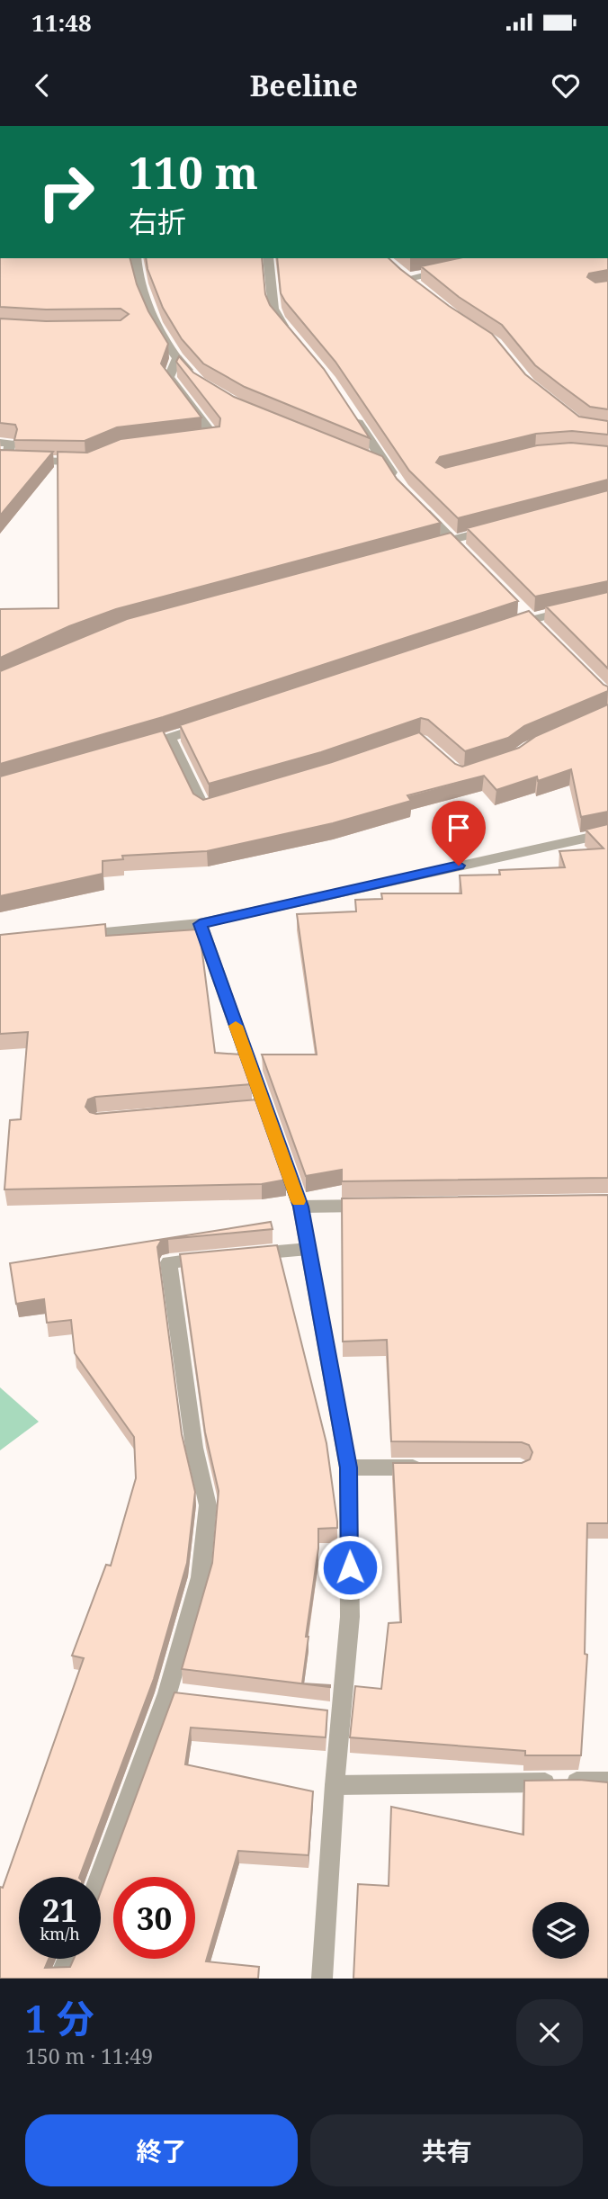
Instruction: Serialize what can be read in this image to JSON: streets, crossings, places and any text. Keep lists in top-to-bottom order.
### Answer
{
  "page": {
    "status": "11:48",
    "header": "Beeline",
    "turn": ["110 m", "右折"],
    "speed": "21 km/h",
    "limit": "30",
    "heading": ["1 分", "150 m · 11:49"],
    "buttons": ["終了", "共有"]
  }
}
